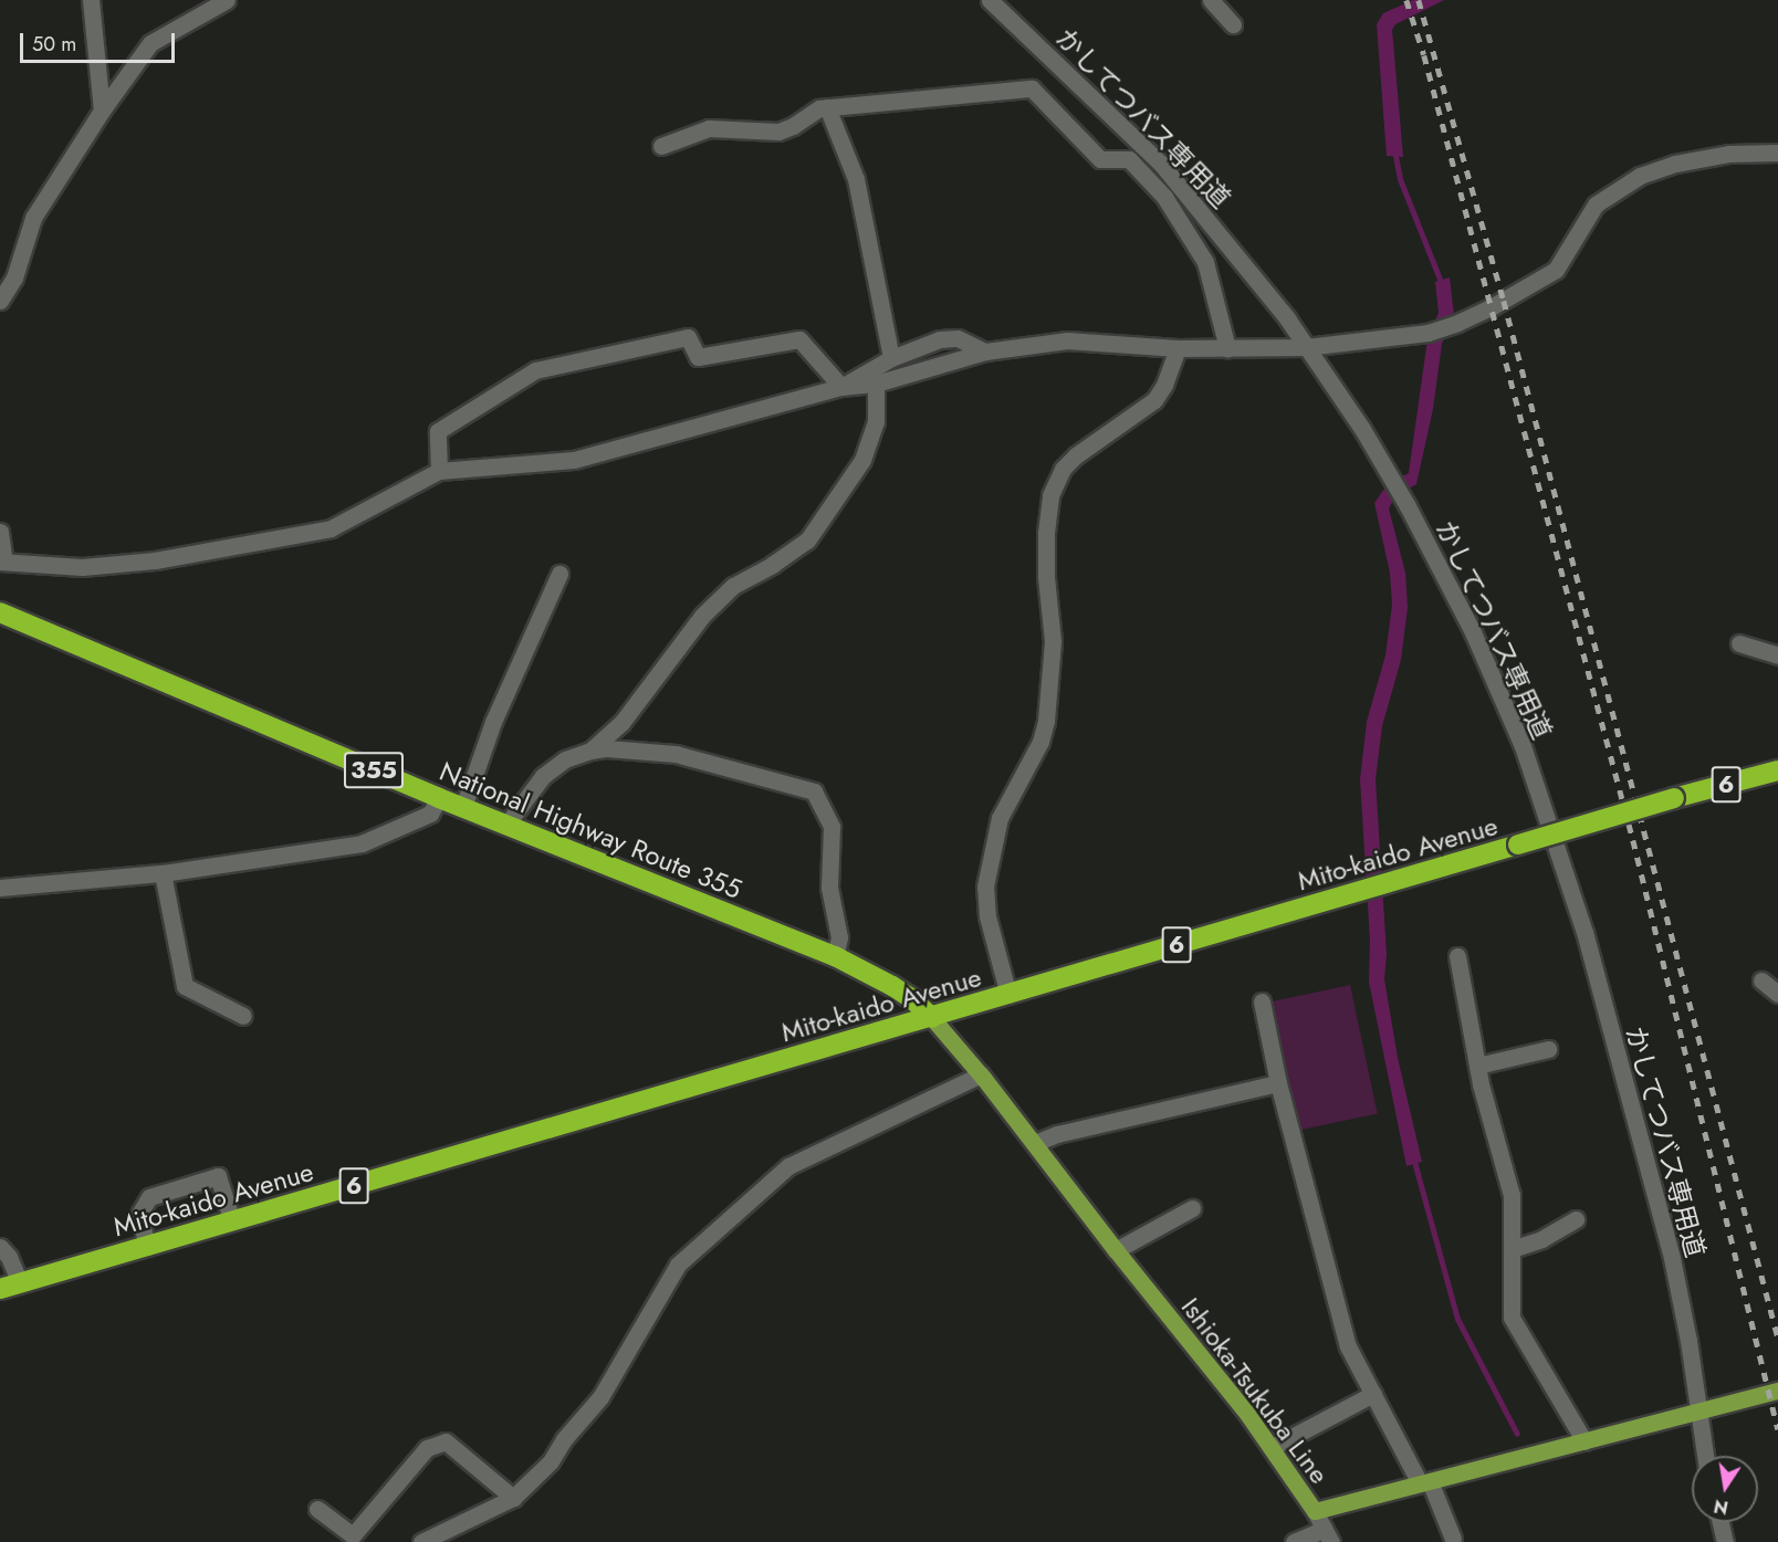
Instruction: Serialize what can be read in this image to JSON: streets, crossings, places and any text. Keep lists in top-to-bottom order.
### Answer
{
  "streets": {
    "highway": [
      "355",
      "6",
      "National Highway Route 355",
      "Mito-kaido Avenue"
    ],
    "main road": ["Ishioka-Tsukuba Line"],
    "street": ["かしてつバス専用道"]
  },
  "crossings": [
    ["かしてつバス専用道", "Ishioka-Tsukuba Line"],
    ["National Highway Route 355", "Mito-kaido Avenue"],
    ["National Highway Route 355", "Ishioka-Tsukuba Line"],
    ["Mito-kaido Avenue", "Ishioka-Tsukuba Line"]
  ],
  "scale_bar": "50 m",
  "north": "bottom"
}
